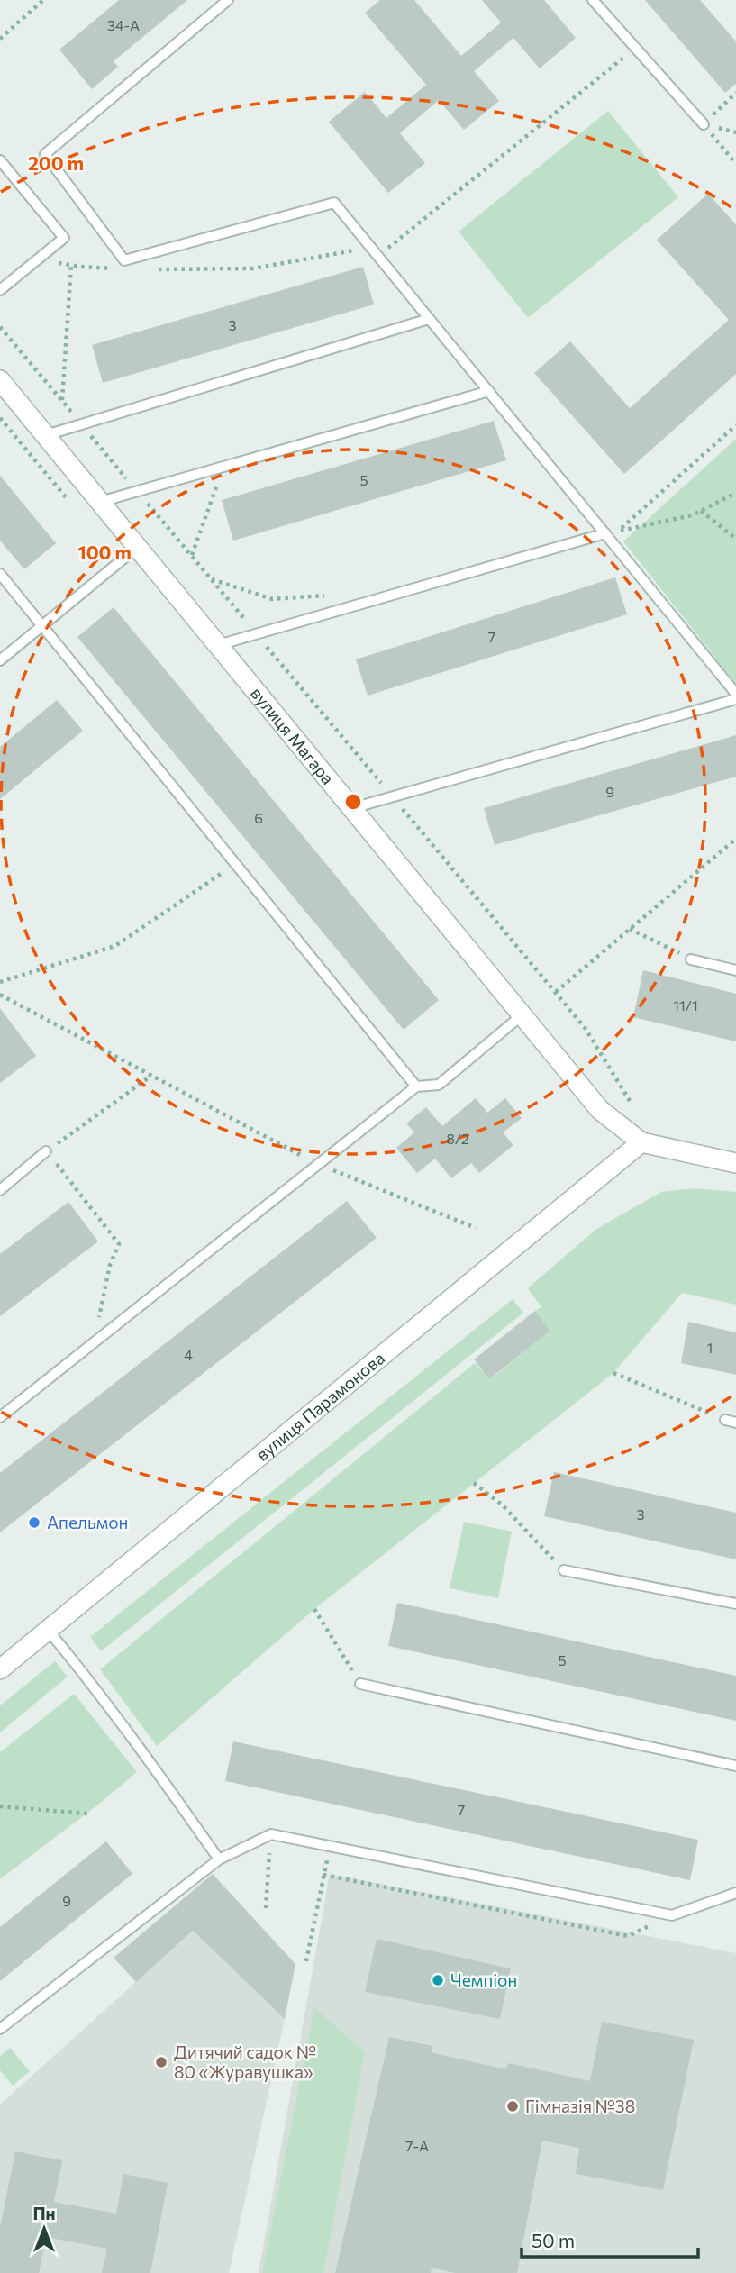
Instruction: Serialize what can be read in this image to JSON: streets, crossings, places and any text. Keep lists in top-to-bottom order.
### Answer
{
  "streets": {
    "street": ["вулиця Магара", "вулиця Парамонова"]
  },
  "crossings": [
    ["вулиця Магара", "вулиця Парамонова"]
  ],
  "places": [
    "Апельмон",
    "Чемпіон",
    "Дитячий садок № 80 «Журавушка»",
    "Гімназія №38"
  ],
  "house_numbers": [
    "34-А",
    "3",
    "5",
    "7",
    "9",
    "6",
    "11/1",
    "8/2",
    "1",
    "4",
    "3",
    "5",
    "7",
    "9",
    "7-А"
  ],
  "scale_bar": "50 m",
  "north": "top",
  "rings": ["200 m", "100 m"]
}
